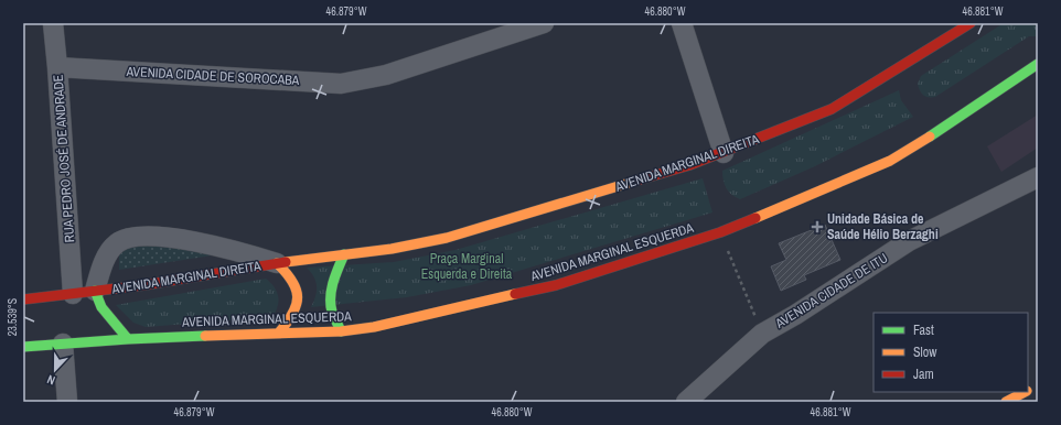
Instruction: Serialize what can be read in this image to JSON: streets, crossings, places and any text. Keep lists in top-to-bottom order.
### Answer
{
  "streets": {
    "main road": ["AVENIDA MARGINAL DIREITA", "AVENIDA MARGINAL ESQUERDA"],
    "street": ["AVENIDA CIDADE DE SOROCABA", "RUA PEDRO JOSÉ DE ANDRADE", "AVENIDA CIDADE DE ITU"]
  },
  "crossings": [
    ["AVENIDA CIDADE DE SOROCABA", "RUA PEDRO JOSÉ DE ANDRADE"],
    ["RUA PEDRO JOSÉ DE ANDRADE", "AVENIDA MARGINAL DIREITA"]
  ],
  "parks": ["Praça Marginal Esquerda e Direita"],
  "places": {
    "health": ["Unidade Básica de Saúde Hélio Berzaghi"]
  },
  "legend": ["Fast", "Slow", "Jam"],
  "north": "bottom",
  "coordinates": [
    "46.879°W",
    "46.880°W",
    "46.881°W",
    "23.539°S"
  ]
}
